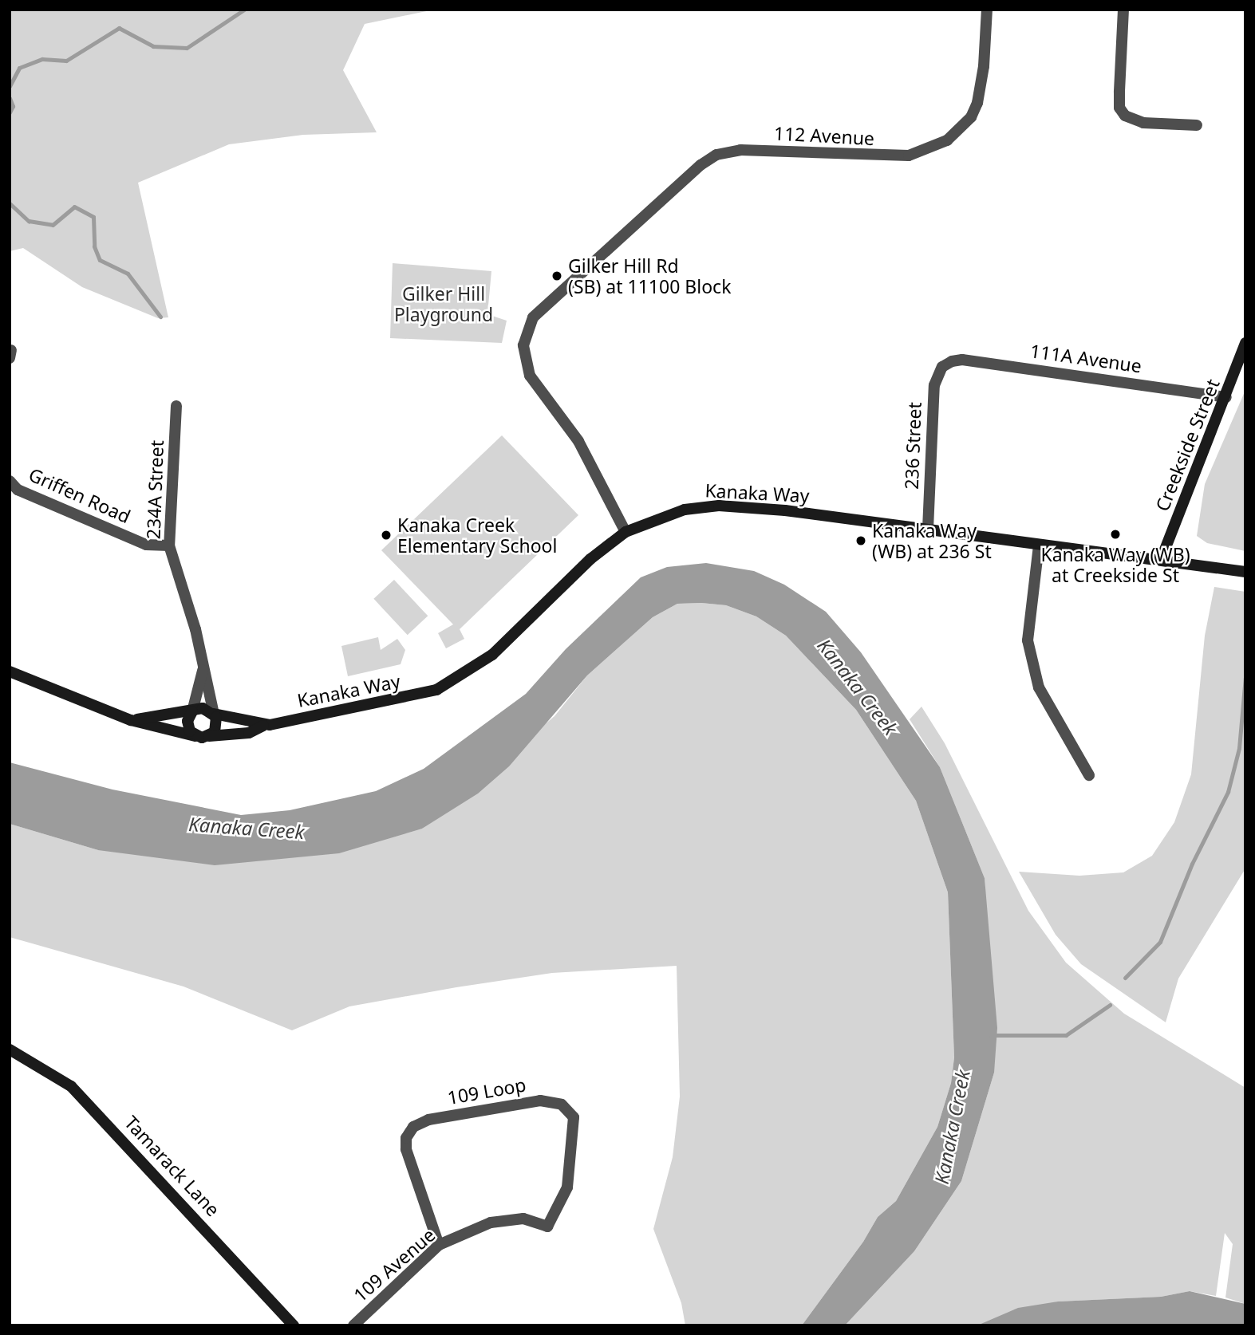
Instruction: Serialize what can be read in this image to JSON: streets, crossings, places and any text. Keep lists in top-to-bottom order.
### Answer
{
  "streets": {
    "main road": ["Creekside Street", "Kanaka Way", "Tamarack Lane"],
    "street": [
      "112 Avenue",
      "111A Avenue",
      "236 Street",
      "234A Street",
      "Griffen Road",
      "109 Loop",
      "109 Avenue"
    ]
  },
  "crossings": [
    ["112 Avenue", "Kanaka Way"],
    ["111A Avenue", "Creekside Street"],
    ["111A Avenue", "236 Street"],
    ["Creekside Street", "Kanaka Way"],
    ["236 Street", "Kanaka Way"],
    ["234A Street", "Kanaka Way"],
    ["234A Street", "Griffen Road"],
    ["109 Loop", "109 Avenue"]
  ],
  "water": ["Kanaka Creek"],
  "parks": ["Gilker Hill Playground"],
  "places": [
    "Gilker Hill Rd (SB) at 11100 Block",
    "Kanaka Way (WB) at Creekside St",
    "Kanaka Creek Elementary School",
    "Kanaka Way (WB) at 236 St"
  ]
}
